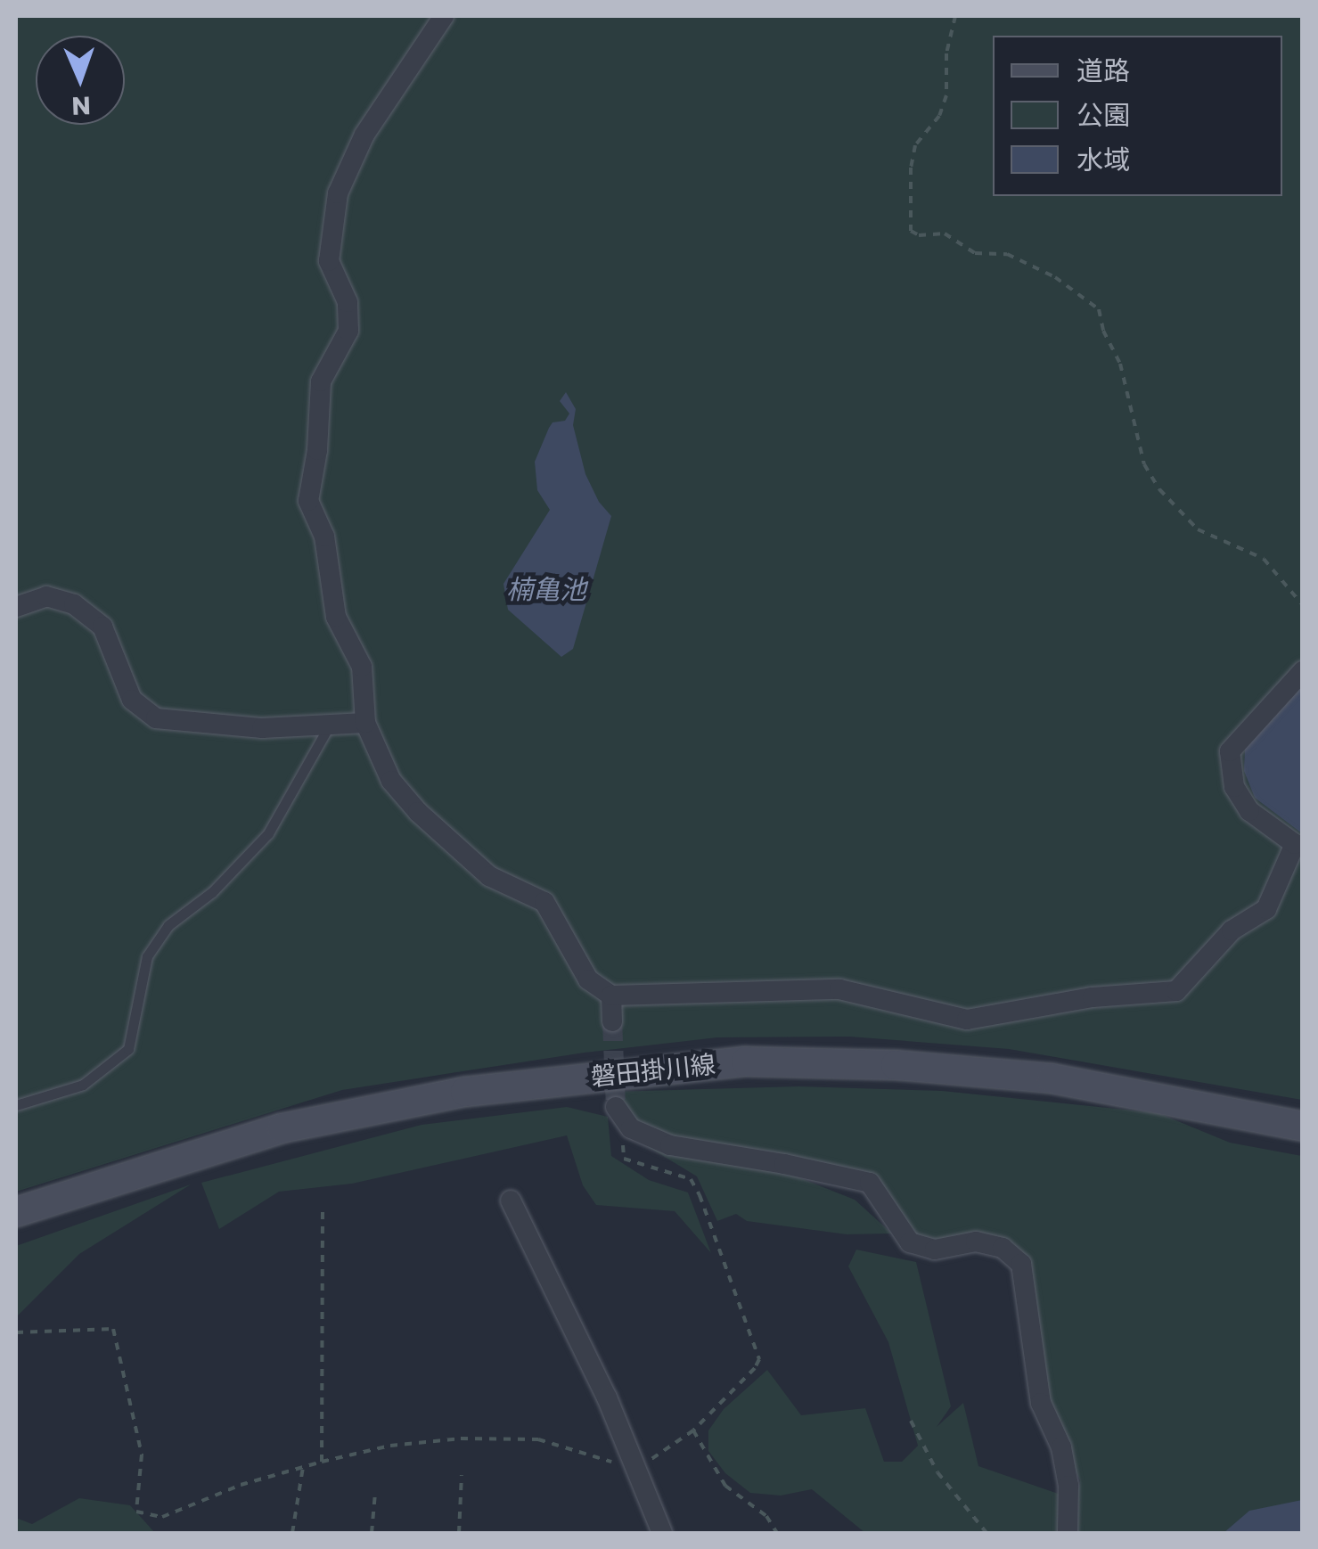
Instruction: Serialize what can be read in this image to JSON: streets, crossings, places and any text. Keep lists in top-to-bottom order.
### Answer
{
  "streets": {
    "main road": ["磐田掛川線"]
  },
  "water": ["楠亀池"],
  "legend": ["道路", "公園", "水域"],
  "north": "bottom"
}
